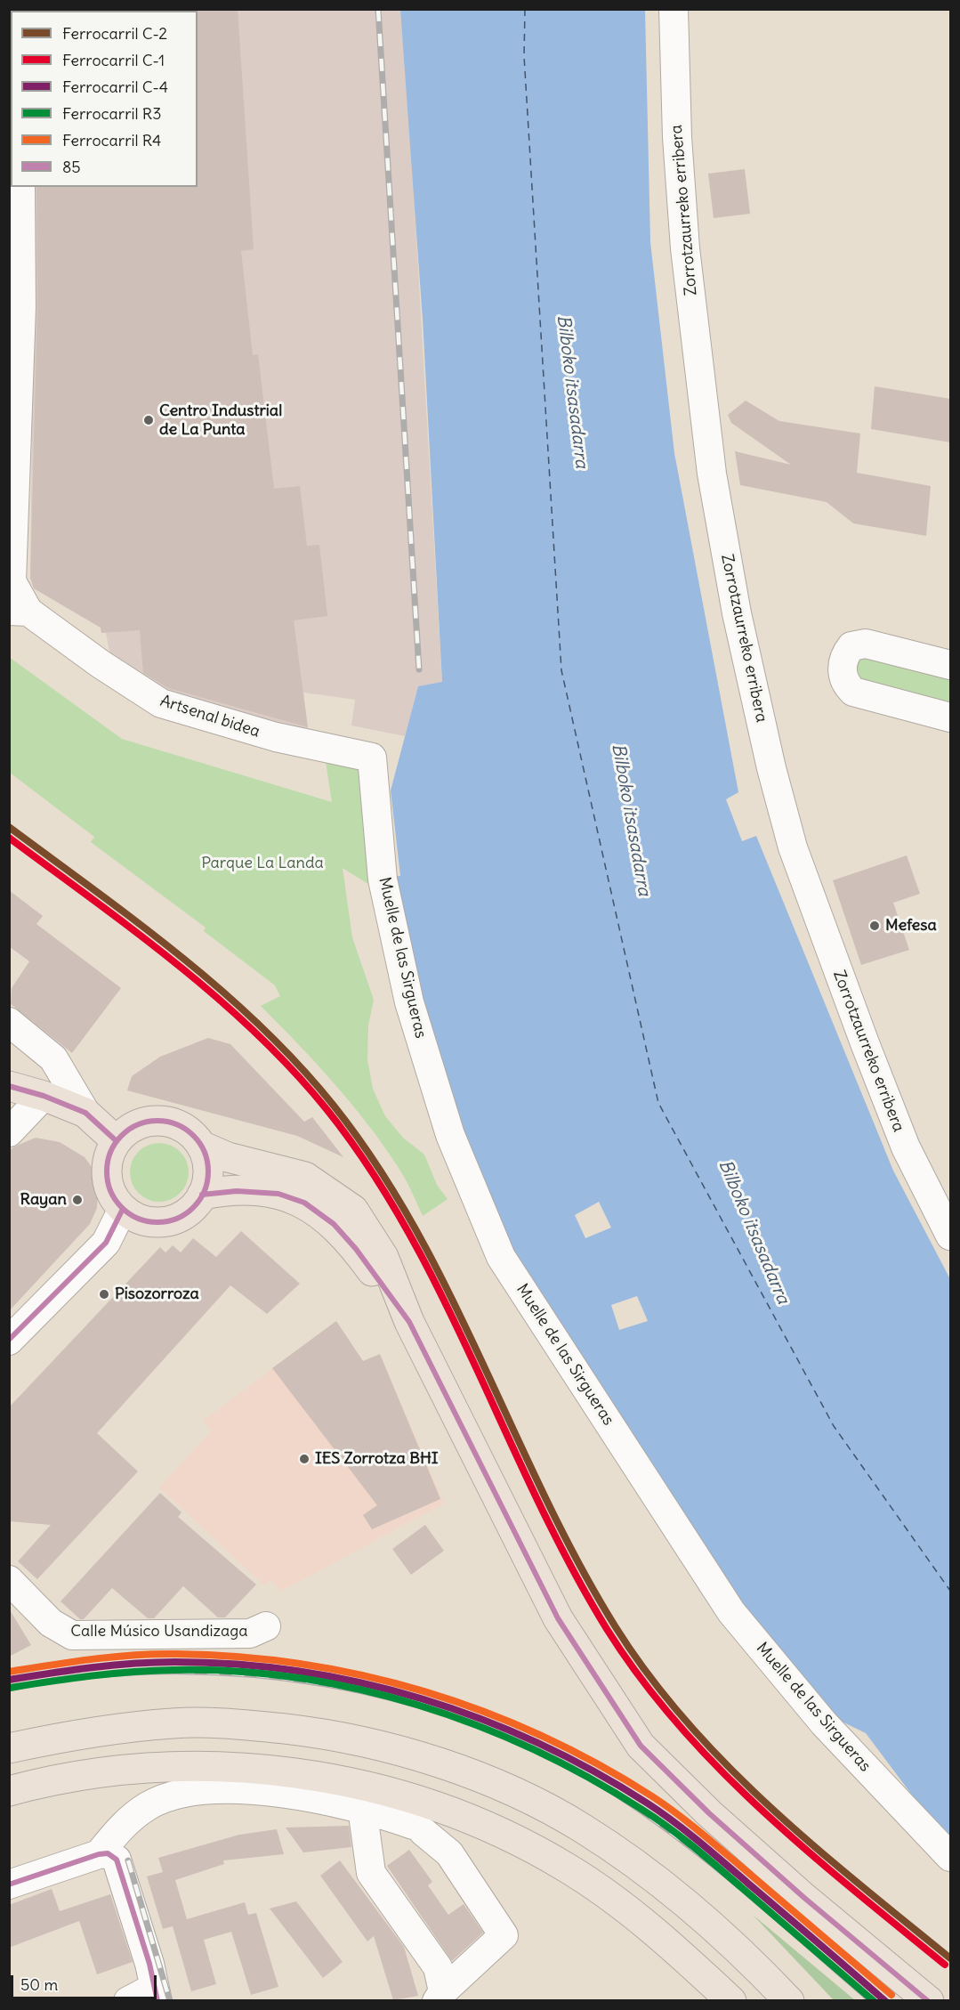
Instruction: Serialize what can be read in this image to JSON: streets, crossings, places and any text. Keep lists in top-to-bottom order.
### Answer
{
  "streets": {
    "street": [
      "Zorrotzaurreko erribera",
      "Artsenal bidea",
      "Muelle de las Sirgueras",
      "Calle Músico Usandizaga"
    ]
  },
  "crossings": [
    ["Artsenal bidea", "Muelle de las Sirgueras"]
  ],
  "water": ["Bilboko itsasadarra"],
  "parks": ["Parque La Landa"],
  "places": [
    "Centro Industrial de La Punta",
    "Mefesa",
    "Rayan",
    "Pisozorroza",
    "IES Zorrotza BHI"
  ],
  "lines": [
    "rail line C-2",
    "rail line C-1",
    "transit line 85",
    "rail line R4",
    "rail line C-4",
    "rail line R3"
  ],
  "legend": [
    "Ferrocarril C-2",
    "Ferrocarril C-1",
    "Ferrocarril C-4",
    "Ferrocarril R3",
    "Ferrocarril R4",
    "85"
  ],
  "scale_bar": "50 m"
}
